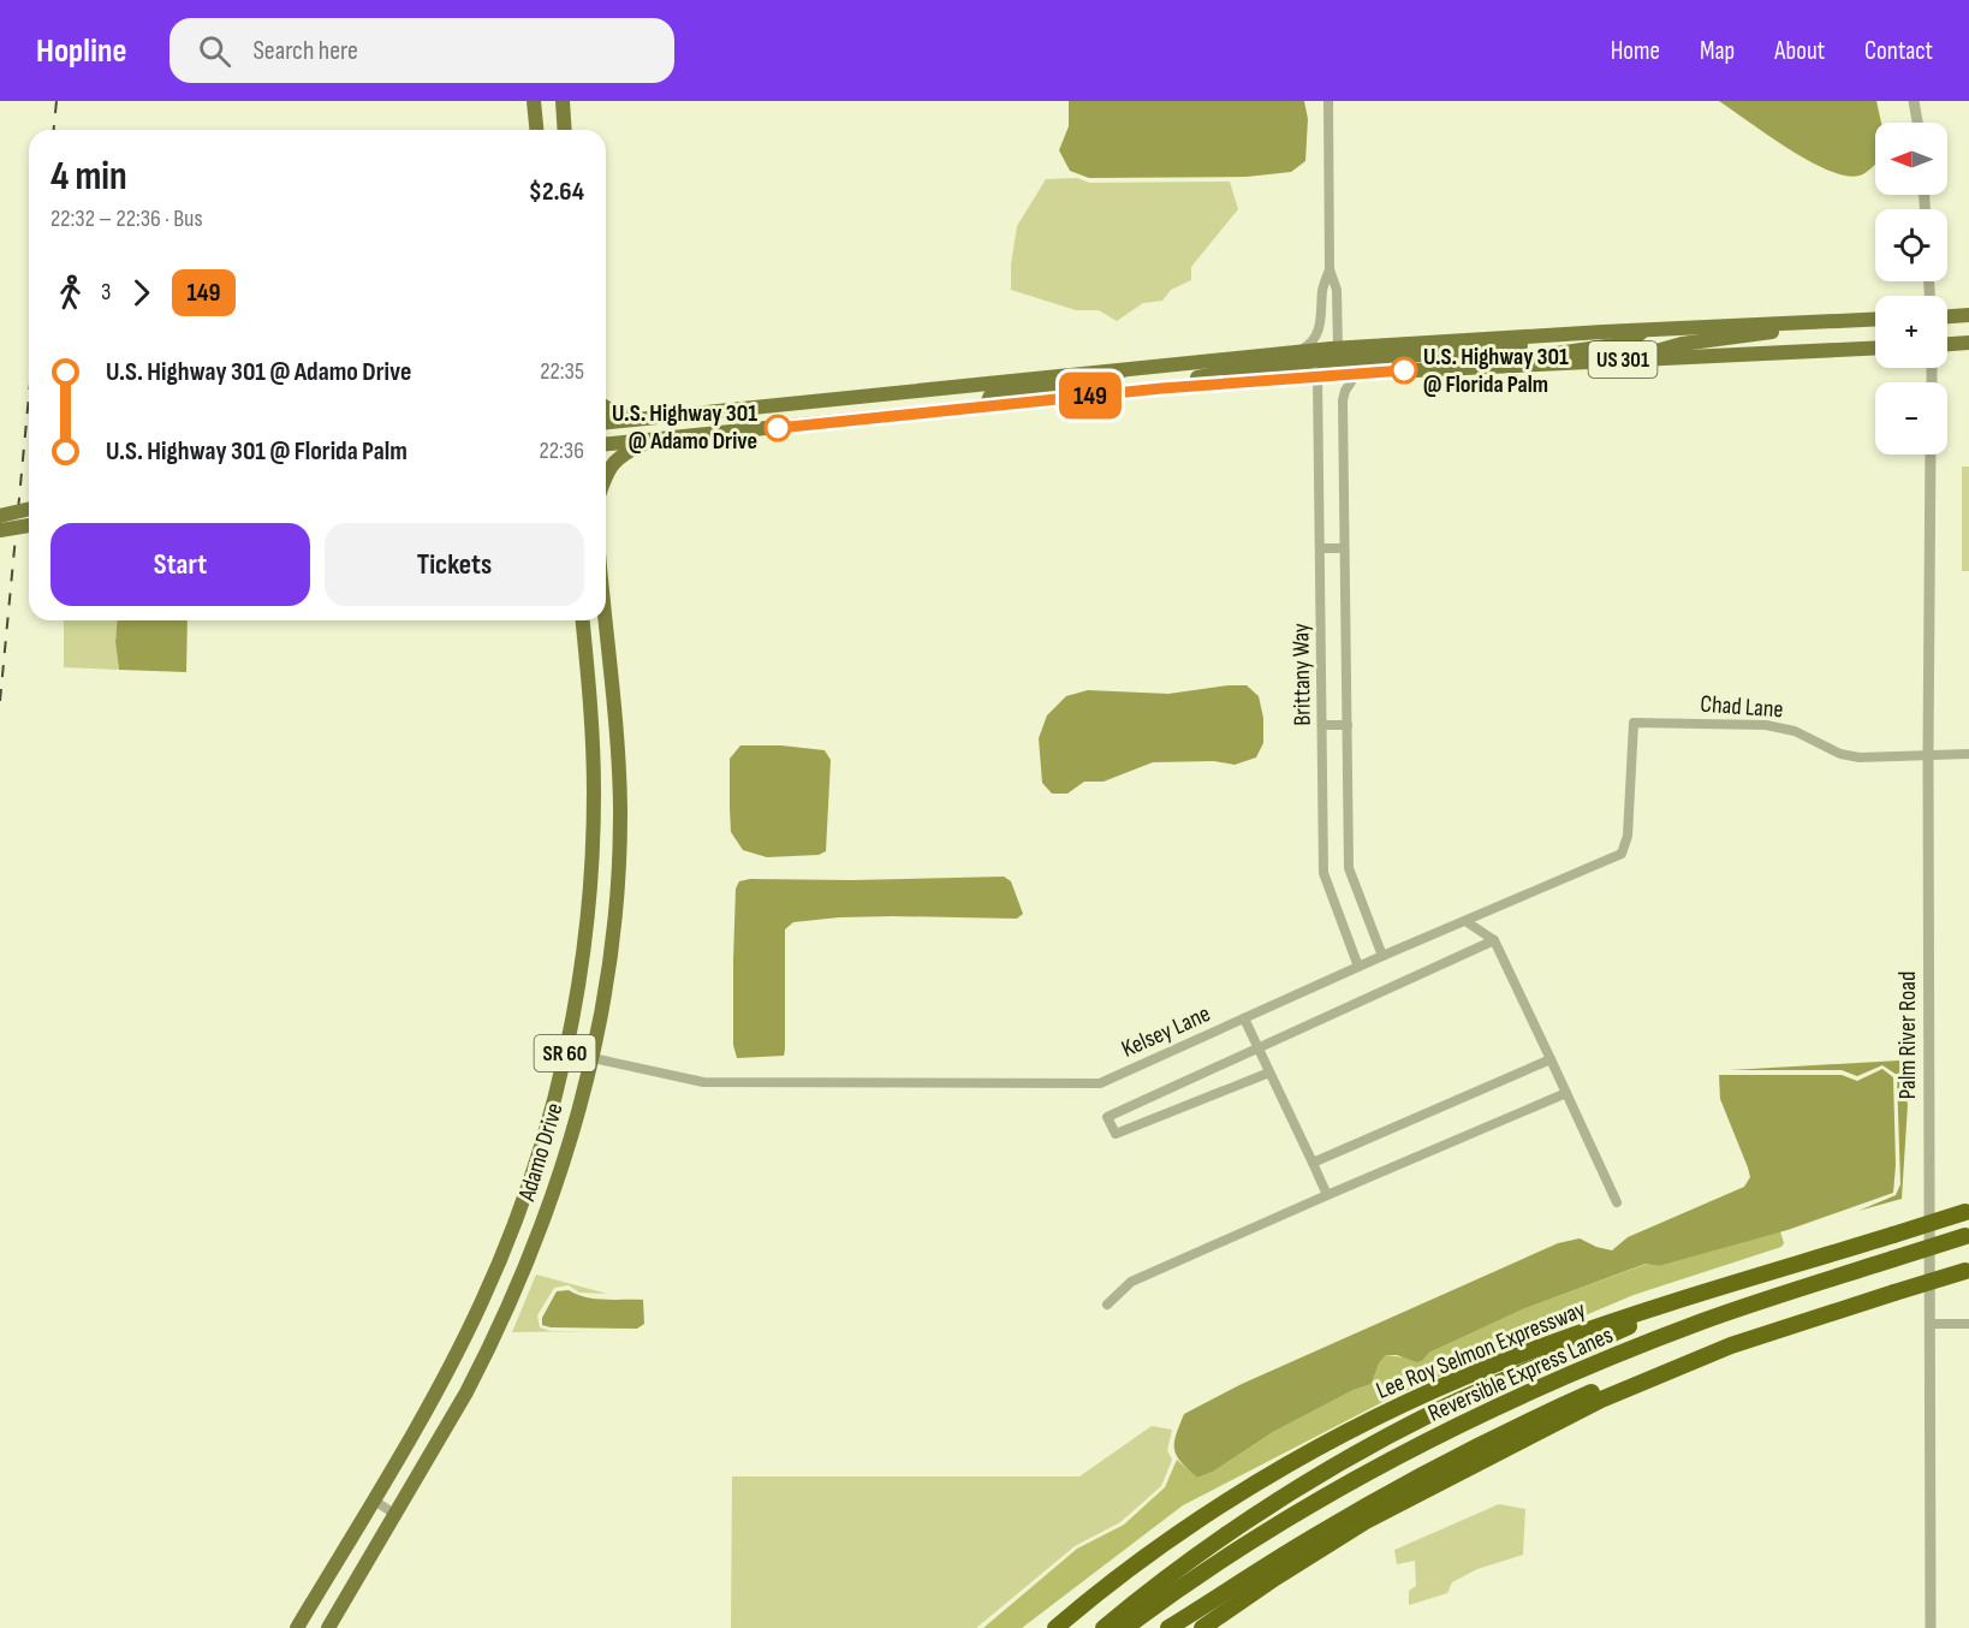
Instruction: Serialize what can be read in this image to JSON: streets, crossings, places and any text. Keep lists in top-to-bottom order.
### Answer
{
  "streets": {
    "highway": ["Lee Roy Selmon Expressway", "Reversible Express Lanes"],
    "main road": ["US 301", "SR 60", "Adamo Drive"],
    "street": [
      "Brittany Way",
      "Chad Lane",
      "Kelsey Lane",
      "Palm River Road"
    ]
  },
  "crossings": [
    ["US 301", "Brittany Way"],
    ["Brittany Way", "Kelsey Lane"],
    ["Chad Lane", "Kelsey Lane"],
    ["Chad Lane", "Palm River Road"],
    ["Kelsey Lane", "Adamo Drive"]
  ],
  "places": ["U.S. Highway 301 @ Florida Palm", "U.S. Highway 301 @ Adamo Drive"],
  "lines": ["bus line 149"],
  "north": "left",
  "page": {
    "header": "Hopline",
    "search": "Search here",
    "nav": [
      "Home",
      "Map",
      "About",
      "Contact"
    ],
    "on_map": "149",
    "map_buttons": ["+", "−"],
    "heading": ["4 min", "22:32 – 22:36 · Bus", "$2.64"],
    "legs": ["3", "149"],
    "list": [
      {
        "name": "U.S. Highway 301 @ Adamo Drive",
        "value": "22:35"
      },
      {
        "name": "U.S. Highway 301 @ Florida Palm",
        "value": "22:36"
      }
    ],
    "buttons": ["Start", "Tickets"]
  }
}
